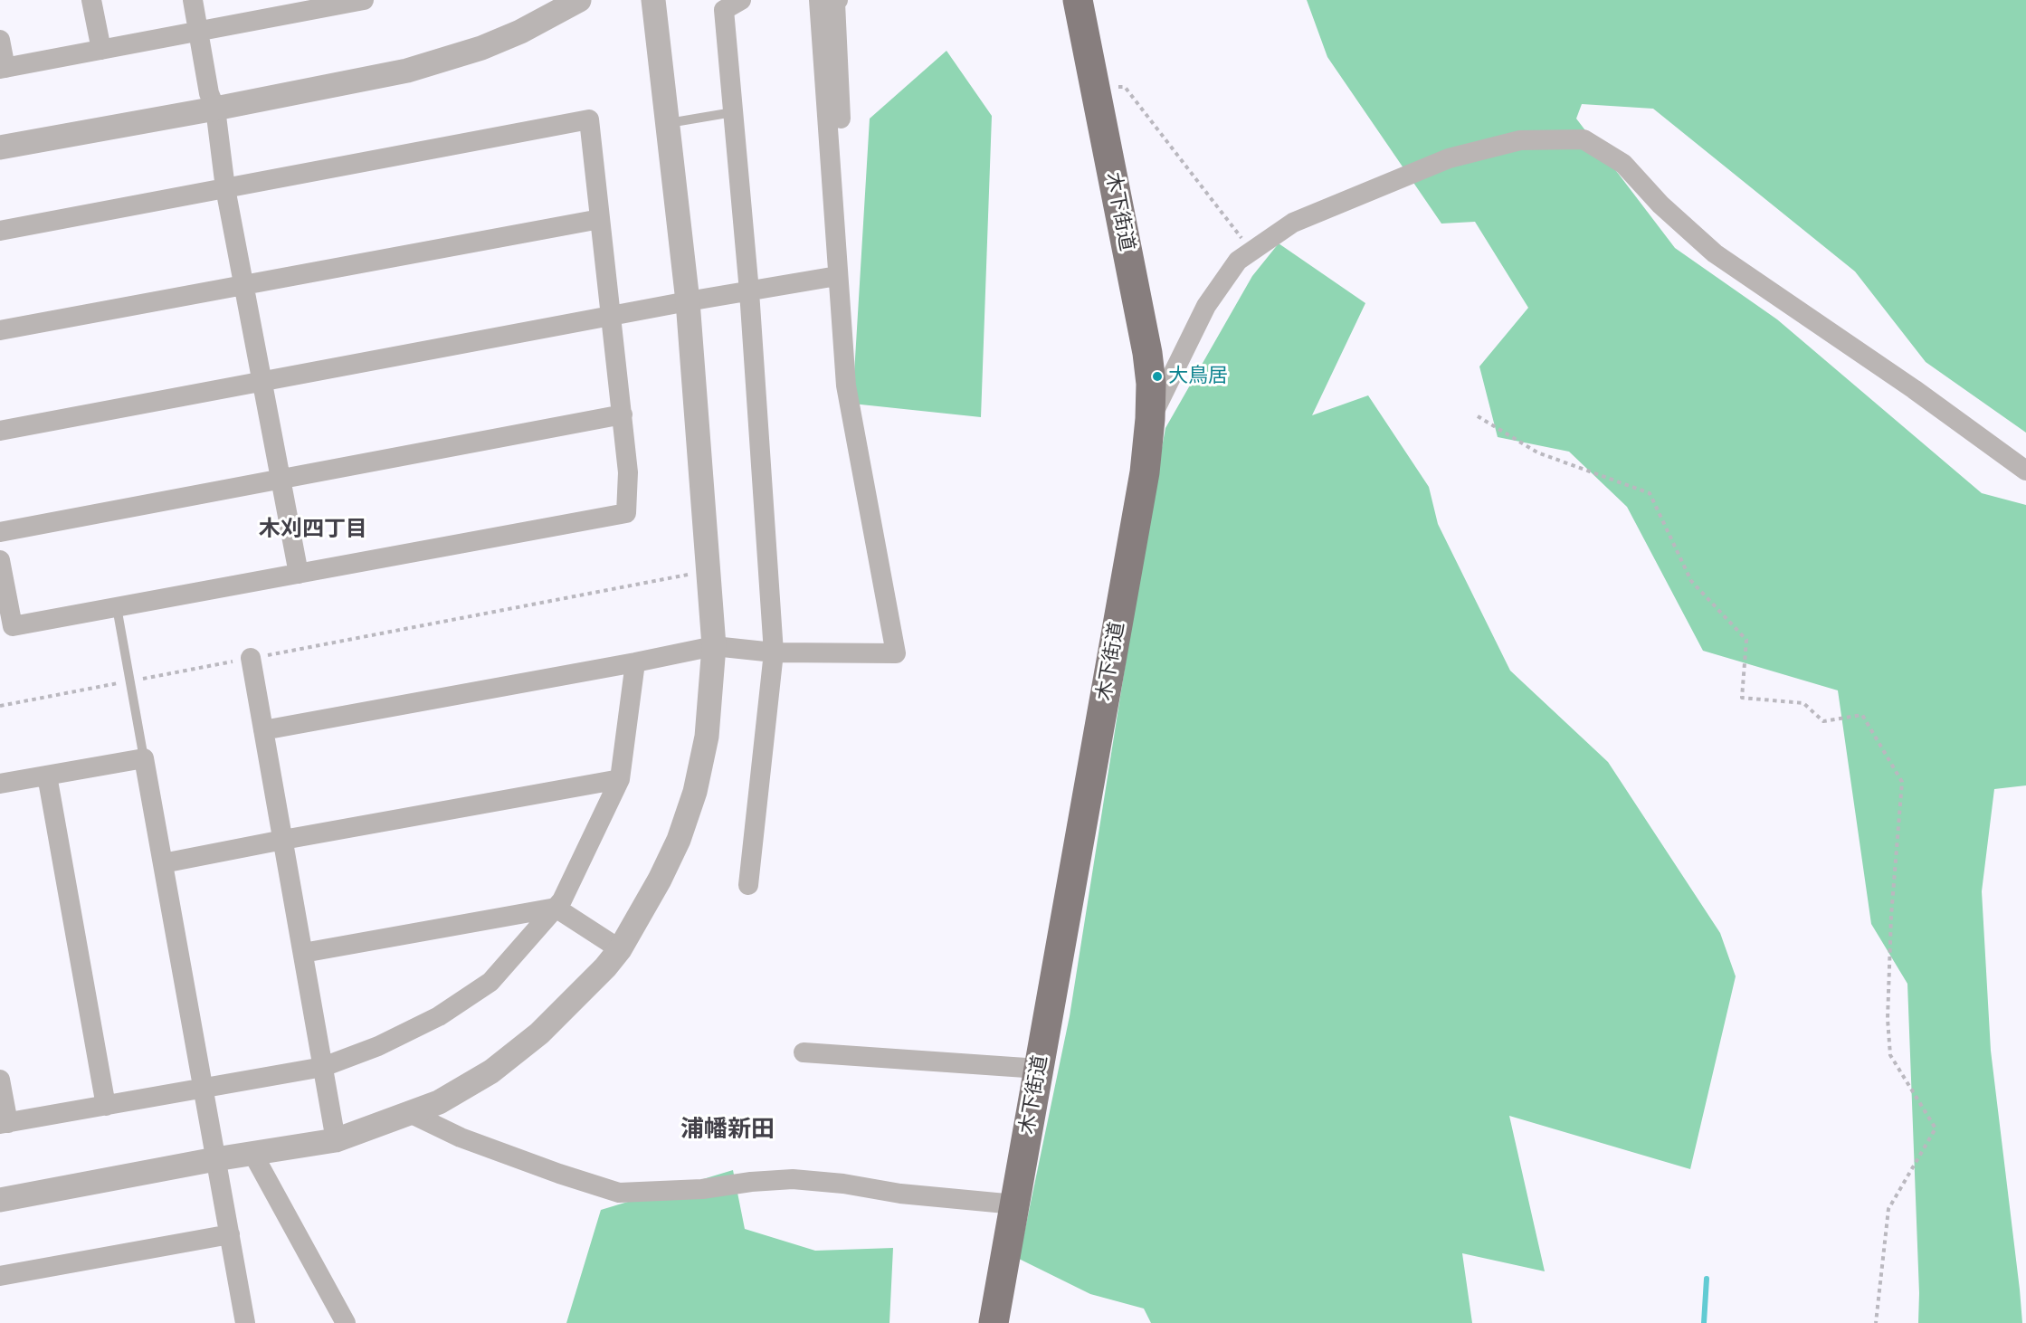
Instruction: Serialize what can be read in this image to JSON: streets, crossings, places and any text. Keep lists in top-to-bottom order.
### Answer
{
  "streets": {
    "main road": ["木下街道"]
  },
  "districts": ["木刈四丁目", "浦幡新田"],
  "places": ["大鳥居"]
}
